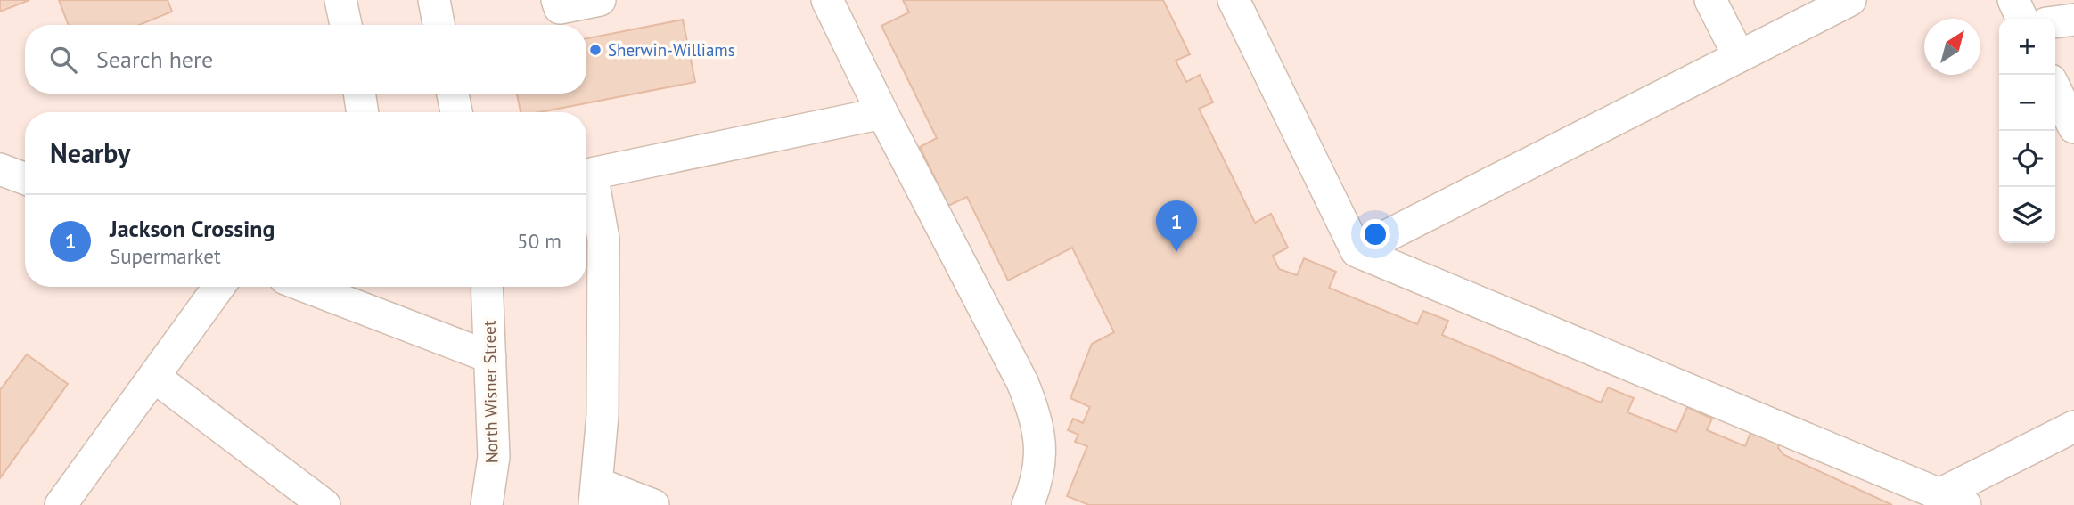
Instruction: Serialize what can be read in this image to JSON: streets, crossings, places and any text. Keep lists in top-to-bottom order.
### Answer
{
  "streets": {
    "street": ["North Wisner Street"]
  },
  "places": ["Sherwin-Williams"],
  "north": "top right",
  "page": {
    "map_buttons": ["+", "−"],
    "search": "Search here",
    "heading": "Nearby",
    "list": [
      {
        "mark": "1",
        "name": "Jackson Crossing",
        "note": "Supermarket",
        "value": "50 m"
      }
    ],
    "pins": "1"
  }
}
